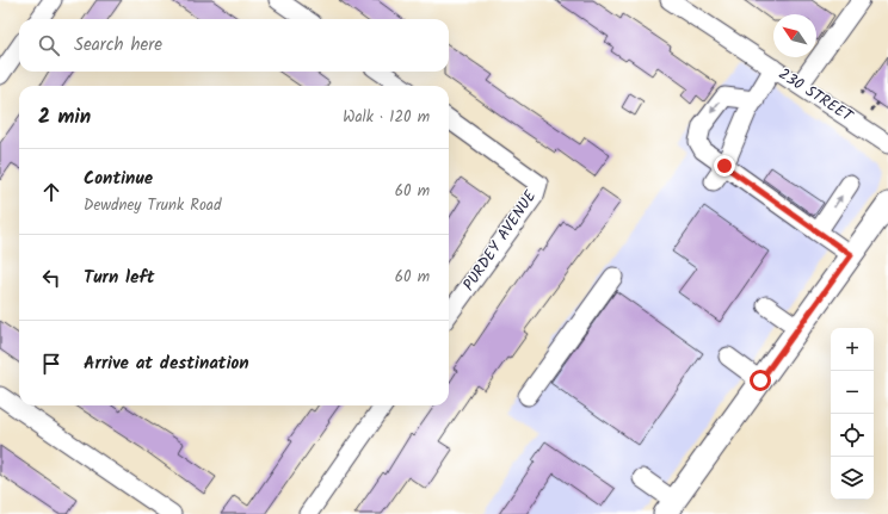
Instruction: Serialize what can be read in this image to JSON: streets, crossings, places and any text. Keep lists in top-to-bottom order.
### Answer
{
  "streets": {
    "street": ["230 STREET", "PURDEY AVENUE"]
  },
  "north": "top left",
  "page": {
    "search": "Search here",
    "heading": ["2 min", "Walk · 120 m"],
    "list": [
      ["Continue", "Dewdney Trunk Road", "60 m"],
      ["Turn left", "60 m"],
      "Arrive at destination"
    ],
    "map_buttons": ["+", "−"]
  }
}
